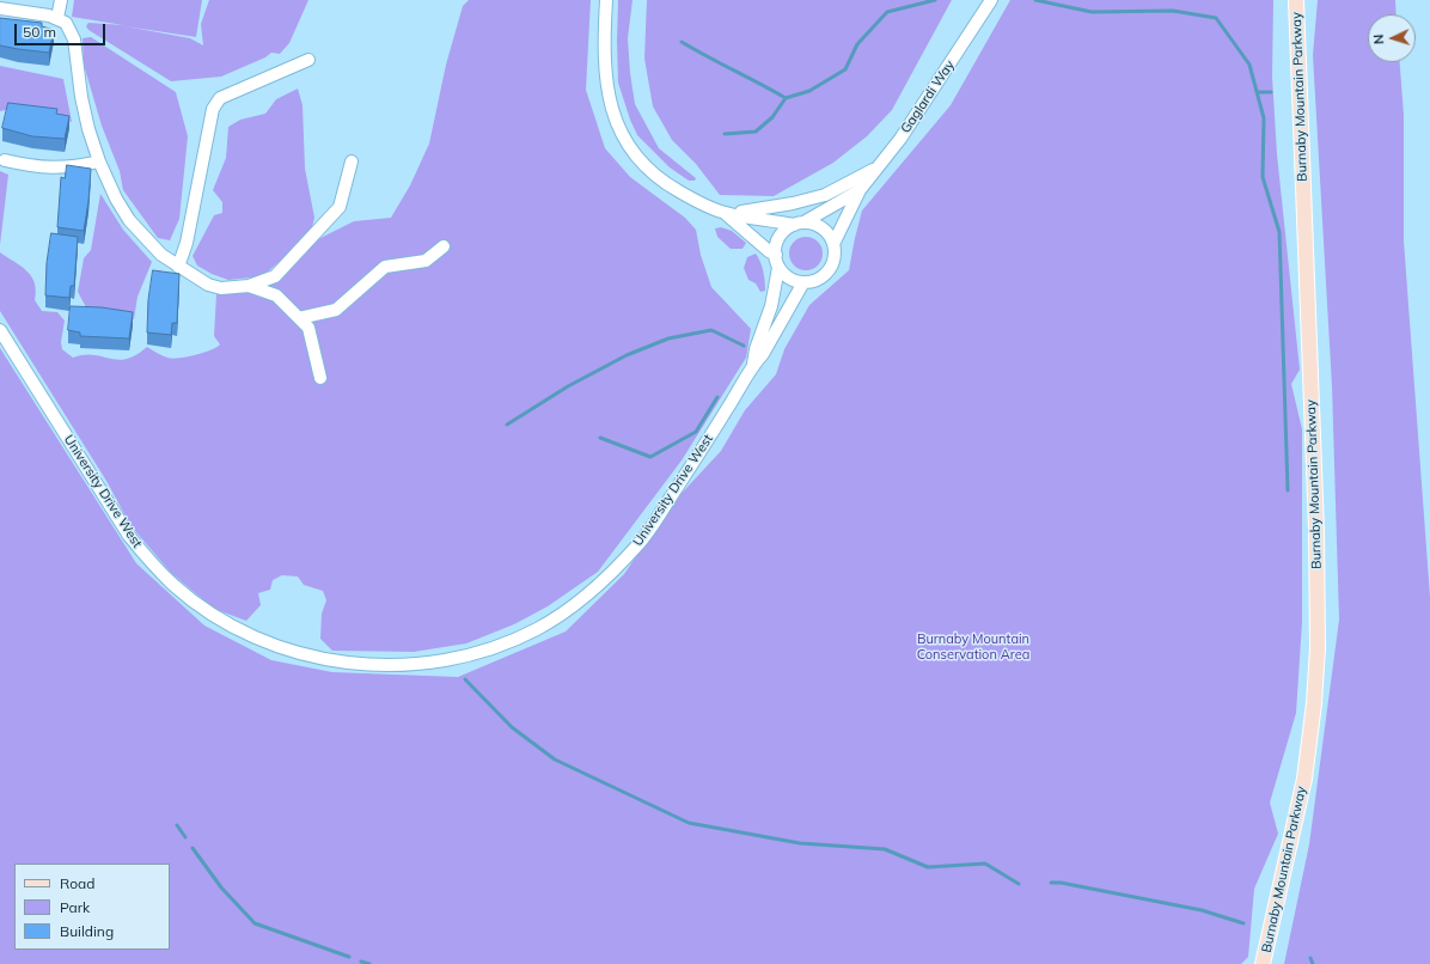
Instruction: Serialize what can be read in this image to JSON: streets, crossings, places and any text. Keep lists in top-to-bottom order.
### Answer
{
  "streets": {
    "main road": ["Burnaby Mountain Parkway"],
    "street": ["Gaglardi Way", "University Drive West"]
  },
  "crossings": [
    ["Gaglardi Way", "University Drive West"]
  ],
  "parks": ["Burnaby Mountain Conservation Area"],
  "legend": ["Road", "Park", "Building"],
  "scale_bar": "50 m",
  "north": "left"
}
